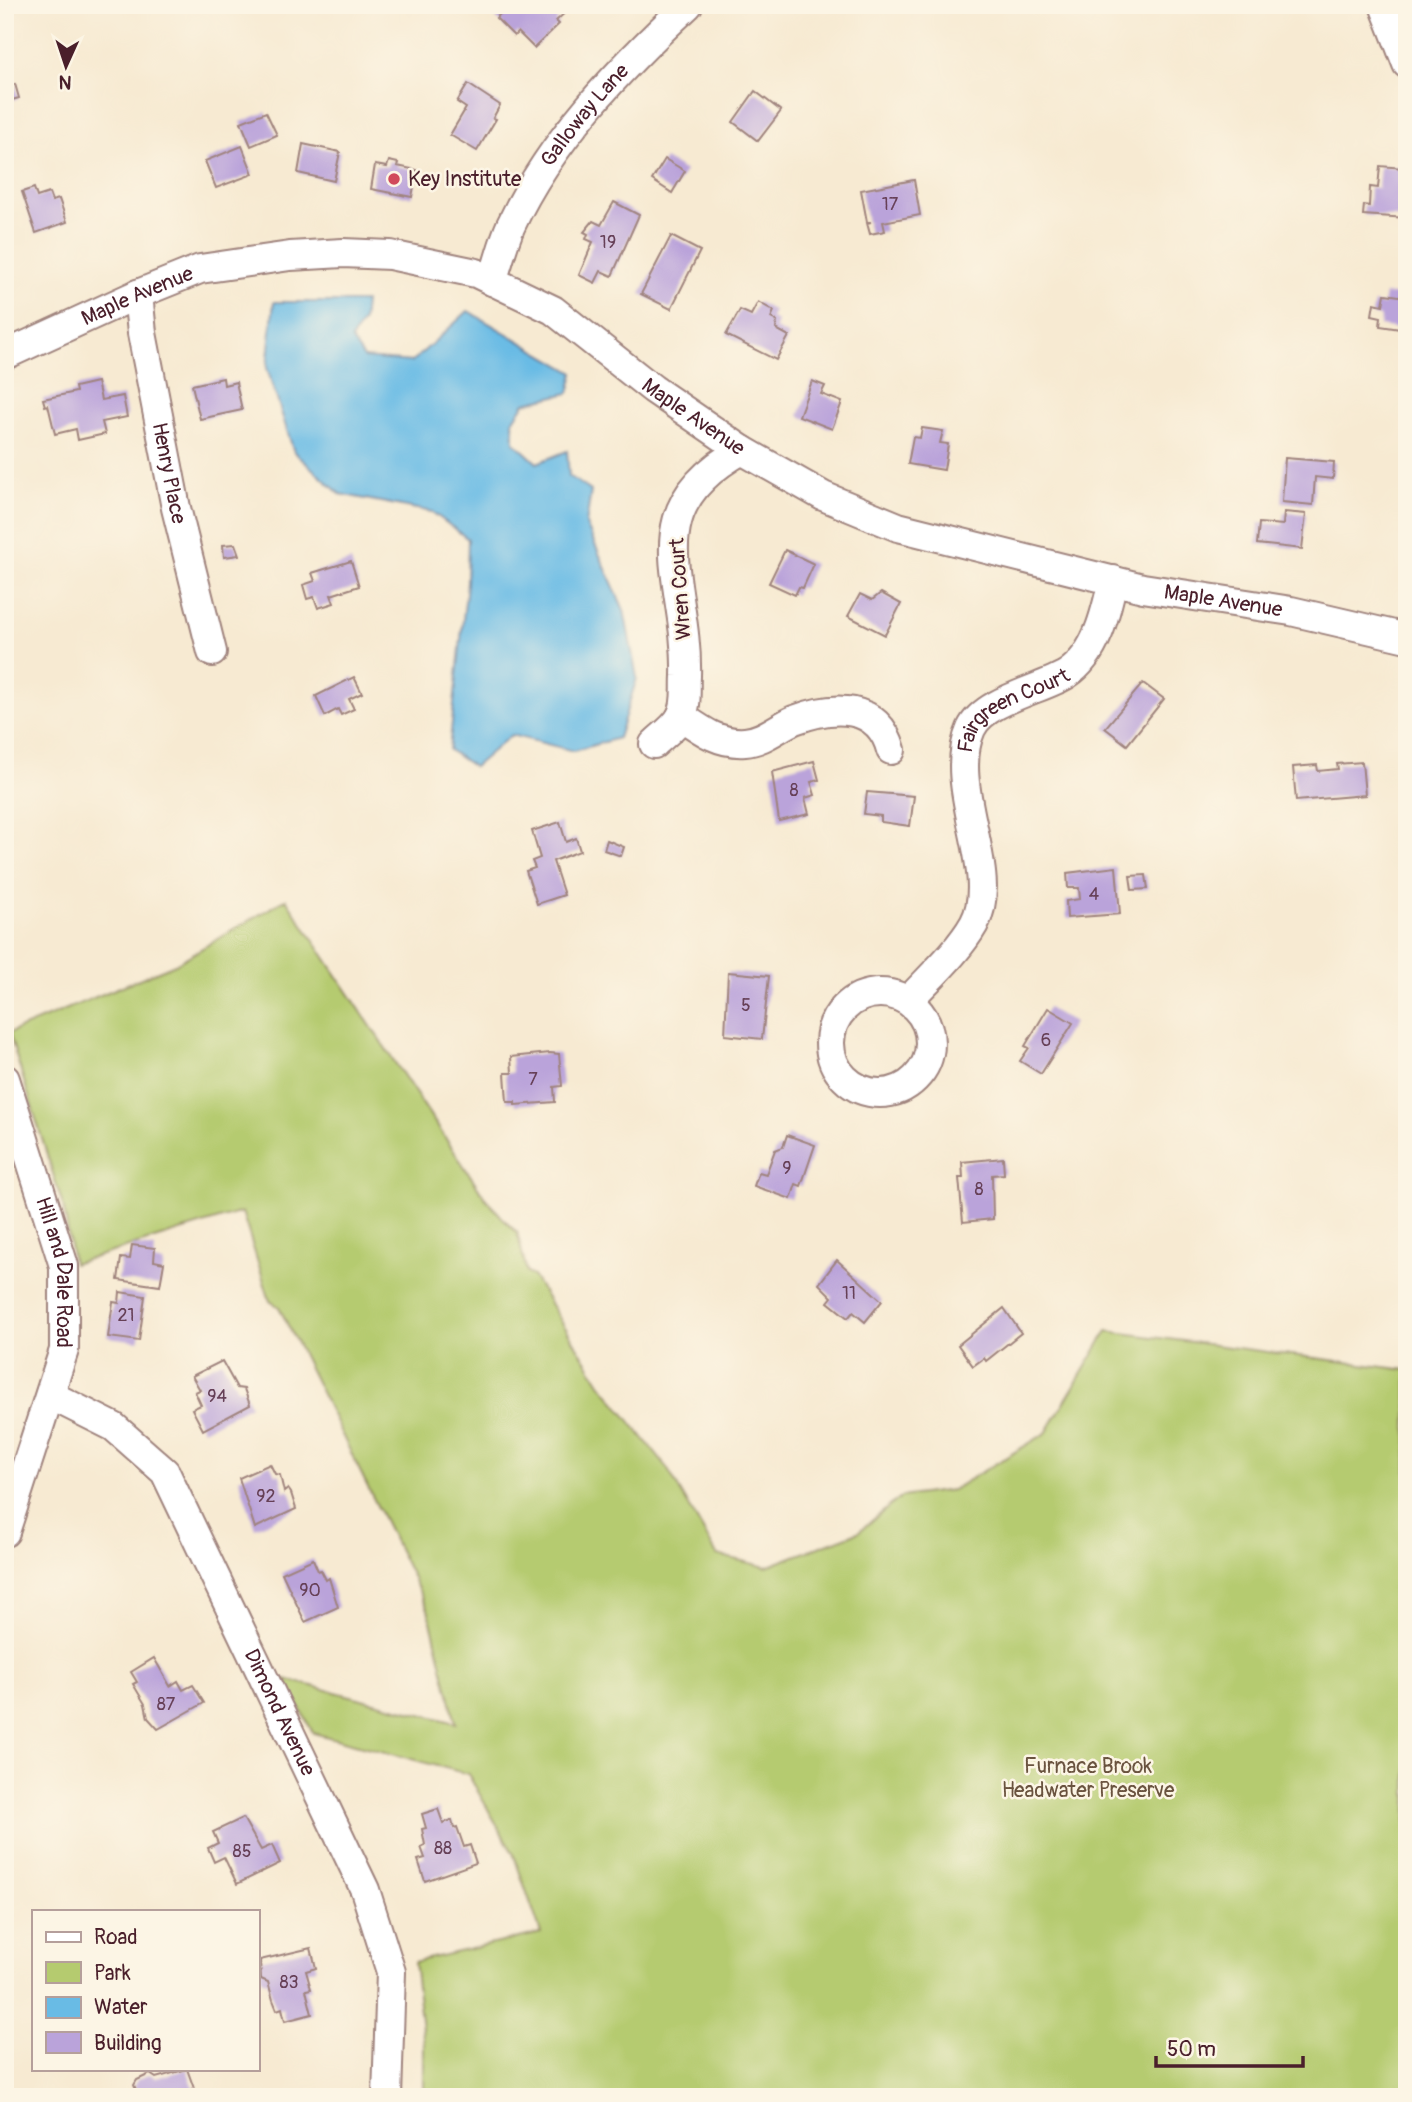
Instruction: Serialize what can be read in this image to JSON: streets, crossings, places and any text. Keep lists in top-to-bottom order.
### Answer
{
  "streets": {
    "street": [
      "Galloway Lane",
      "Maple Avenue",
      "Henry Place",
      "Wren Court",
      "Fairgreen Court",
      "Hill and Dale Road",
      "Dimond Avenue"
    ]
  },
  "crossings": [
    ["Galloway Lane", "Maple Avenue"],
    ["Maple Avenue", "Henry Place"],
    ["Maple Avenue", "Wren Court"],
    ["Maple Avenue", "Fairgreen Court"],
    ["Hill and Dale Road", "Dimond Avenue"]
  ],
  "parks": ["Furnace Brook Headwater Preserve"],
  "places": ["Key Institute"],
  "house_numbers": [
    "17",
    "19",
    "8",
    "4",
    "5",
    "6",
    "7",
    "9",
    "8",
    "11",
    "21",
    "94",
    "92",
    "90",
    "87",
    "88",
    "85",
    "83"
  ],
  "legend": [
    "Road",
    "Park",
    "Water",
    "Building"
  ],
  "scale_bar": "50 m",
  "north": "bottom"
}
